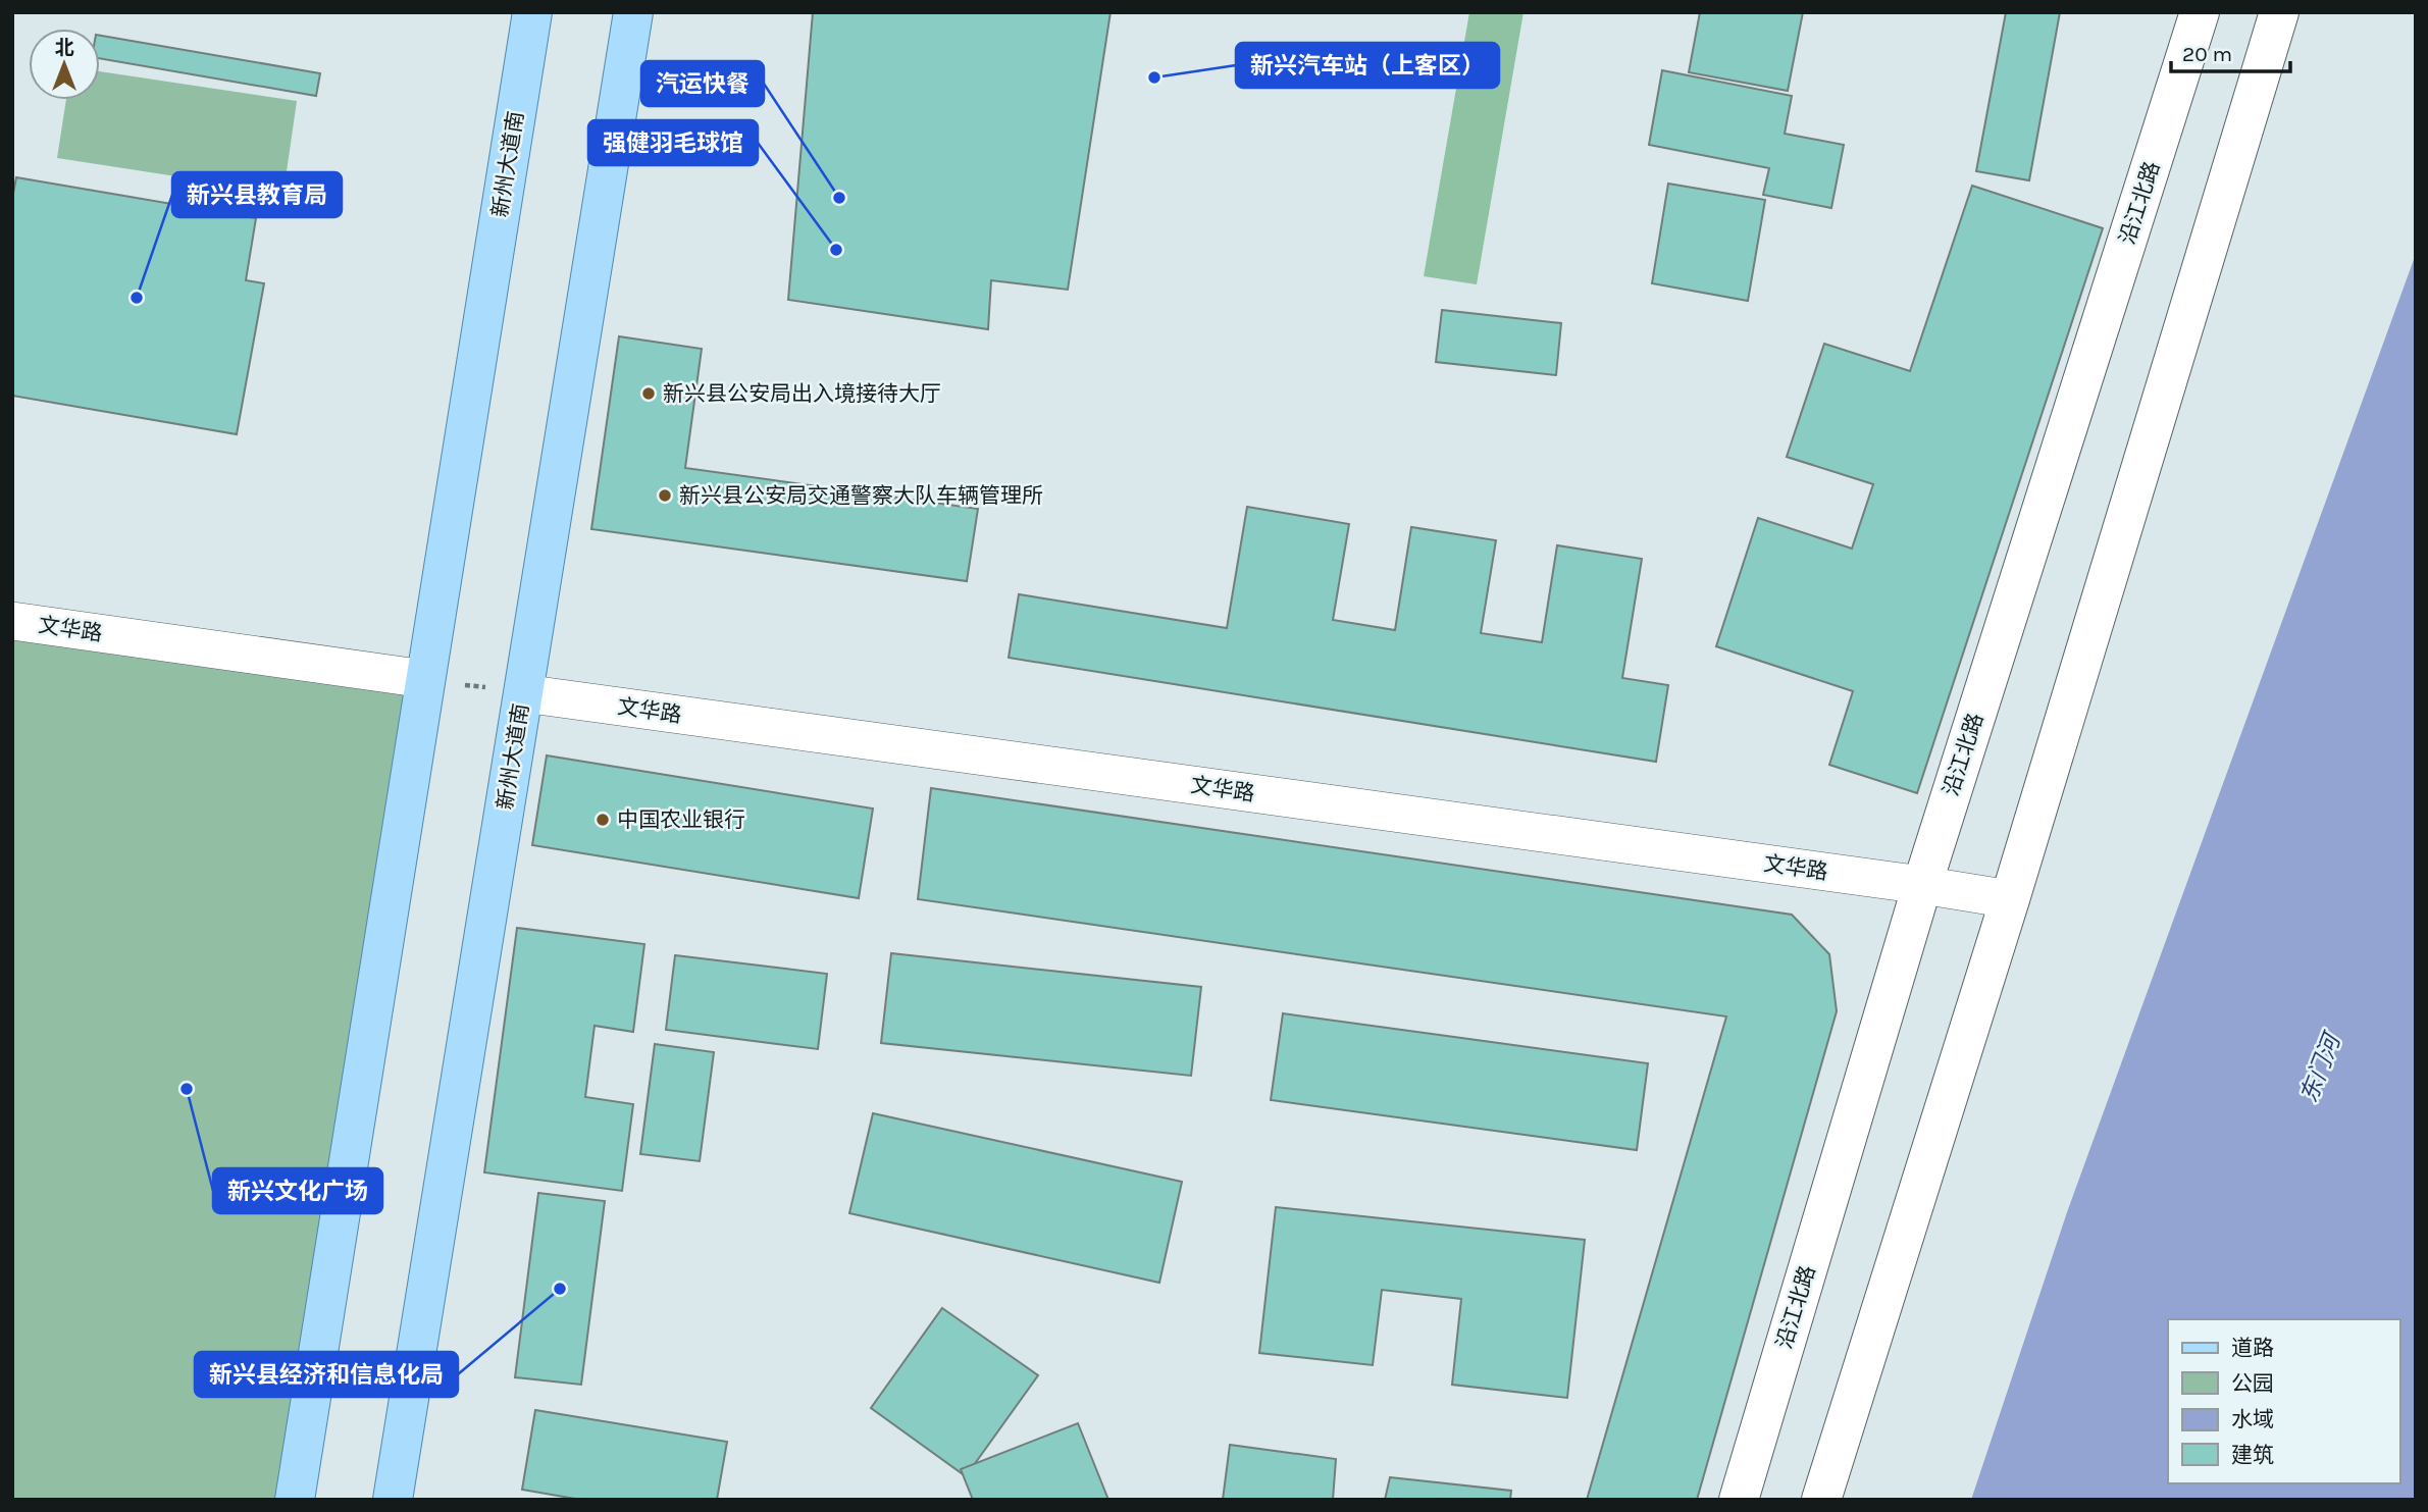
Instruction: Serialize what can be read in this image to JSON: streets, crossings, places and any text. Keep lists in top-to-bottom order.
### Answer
{
  "streets": {
    "main road": ["新州大道南", "沿江北路"],
    "street": ["文华路"]
  },
  "crossings": [
    ["新州大道南", "文华路"],
    ["沿江北路", "文华路"]
  ],
  "water": ["东门河"],
  "places": [
    "新兴汽车站（上客区）",
    "汽运快餐",
    "强健羽毛球馆",
    "新兴县教育局",
    "新兴县公安局出入境接待大厅",
    "新兴县公安局交通警察大队车辆管理所",
    "中国农业银行",
    "新兴文化广场",
    "新兴县经济和信息化局"
  ],
  "legend": [
    "道路",
    "公园",
    "水域",
    "建筑"
  ],
  "scale_bar": "20 m",
  "north": "top"
}
